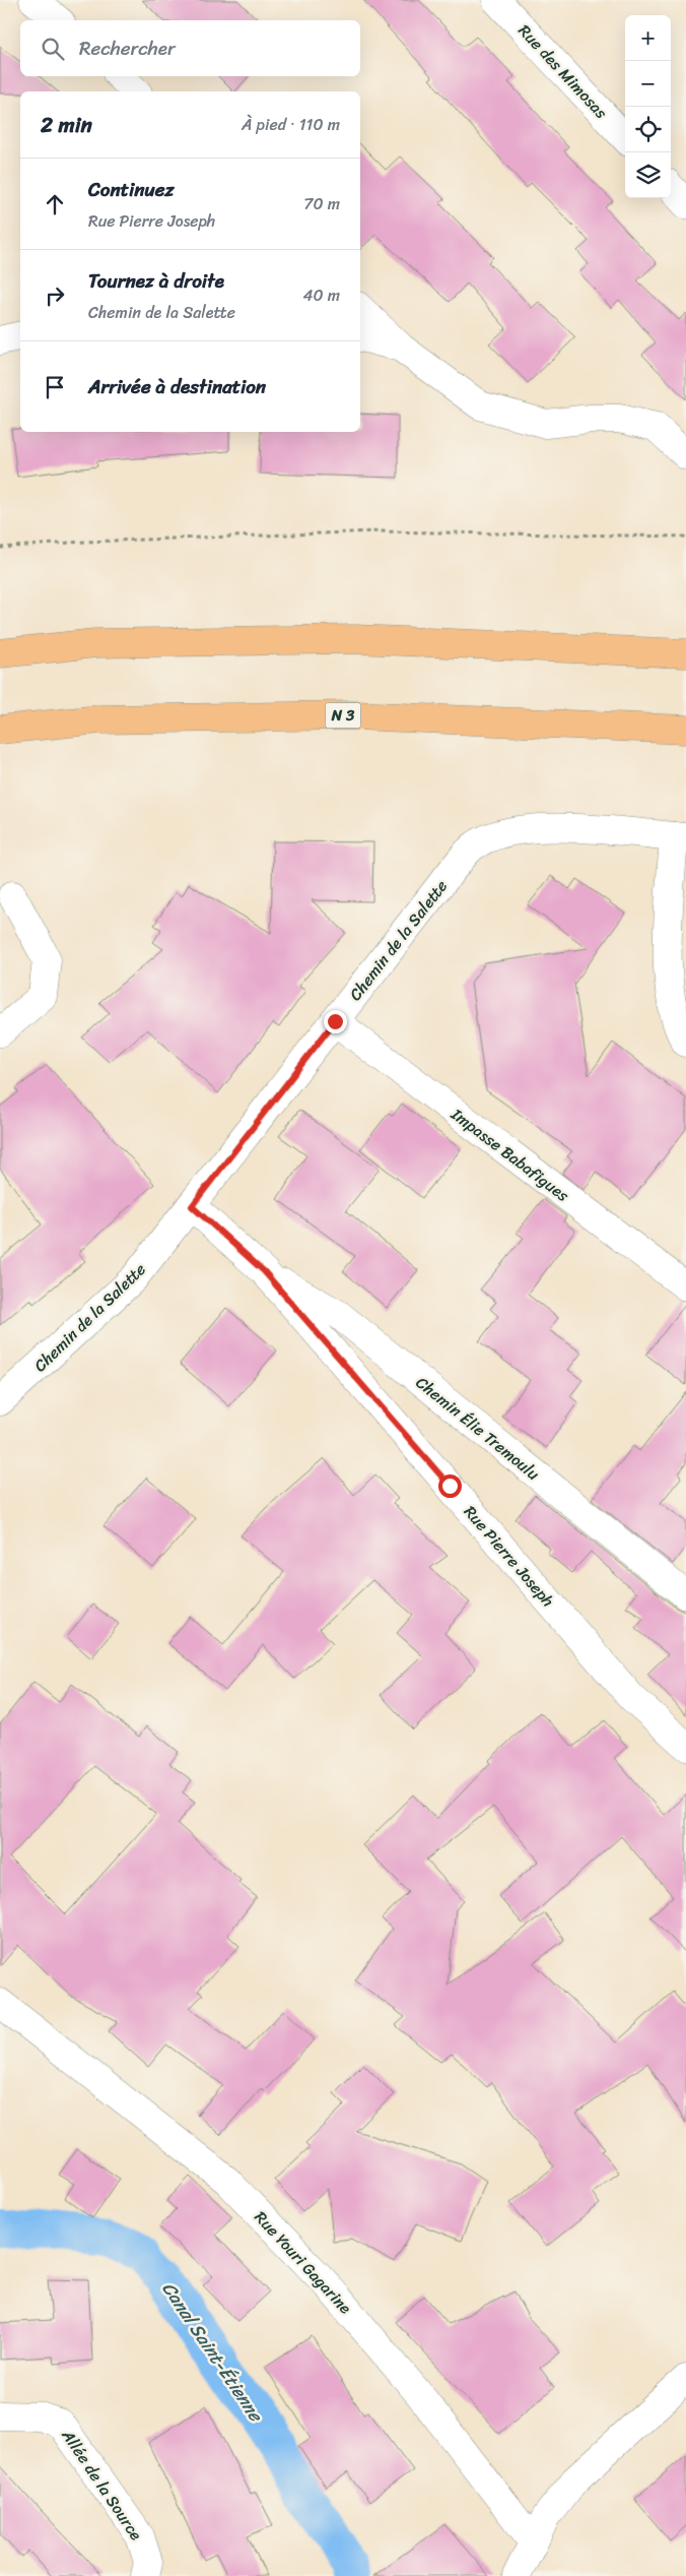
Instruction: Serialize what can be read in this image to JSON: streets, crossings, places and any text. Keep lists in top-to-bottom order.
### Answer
{
  "streets": {
    "highway": ["N 3"],
    "street": [
      "Rue des Mimosas",
      "Chemin de la Salette",
      "Impasse Babafigues",
      "Chemin Élie Tremoulu",
      "Rue Pierre Joseph",
      "Rue Youri Gagarine",
      "Allée de la Source"
    ]
  },
  "crossings": [
    ["Chemin de la Salette", "Impasse Babafigues"],
    ["Chemin de la Salette", "Rue Pierre Joseph"],
    ["Chemin Élie Tremoulu", "Rue Pierre Joseph"]
  ],
  "water": ["Canal Saint-Étienne"],
  "page": {
    "map_buttons": ["+", "−"],
    "search": "Rechercher",
    "heading": ["2 min", "À pied · 110 m"],
    "list": [
      ["Continuez", "Rue Pierre Joseph", "70 m"],
      ["Tournez à droite", "Chemin de la Salette", "40 m"],
      "Arrivée à destination"
    ]
  }
}
